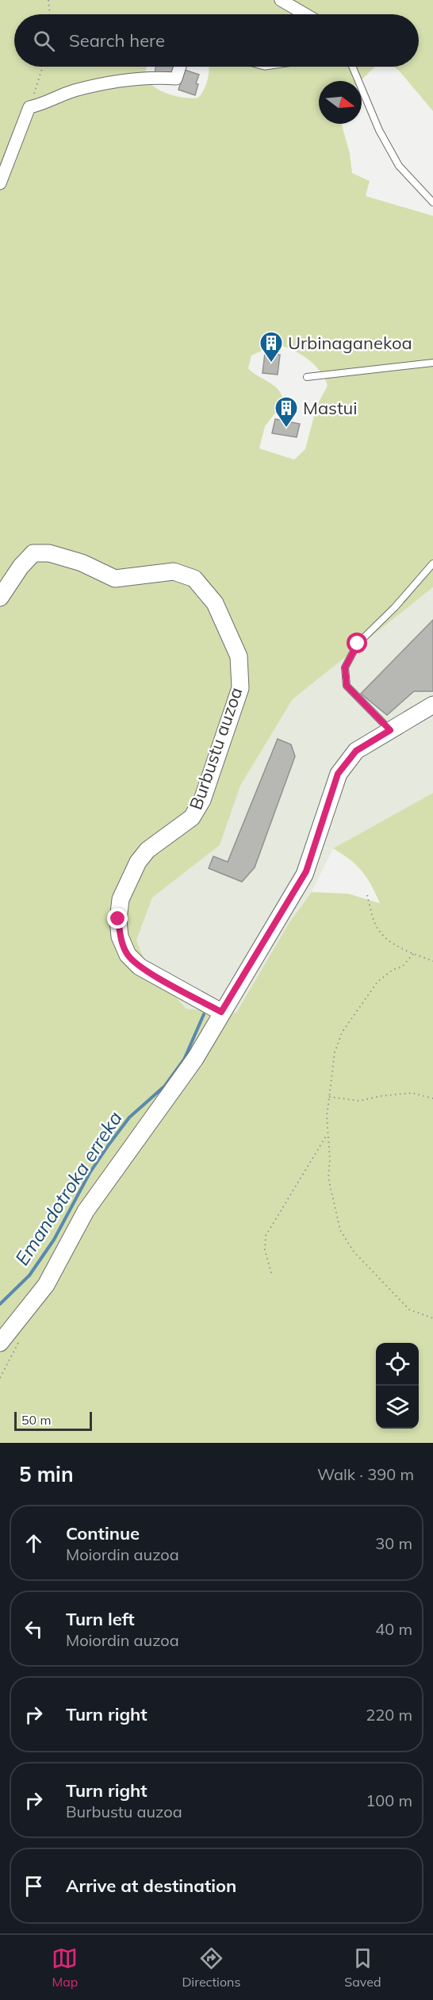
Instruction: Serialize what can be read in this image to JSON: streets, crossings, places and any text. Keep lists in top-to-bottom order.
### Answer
{
  "streets": {
    "street": ["Burbustu auzoa"]
  },
  "water": ["Emandotroka erreka"],
  "places": {
    "building": ["Urbinaganekoa", "Mastui"]
  },
  "scale_bar": "50 m",
  "north": "right",
  "page": {
    "search": "Search here",
    "scale": "50 m",
    "heading": ["5 min", "Walk · 390 m"],
    "list": [
      ["Continue", "Moiordin auzoa", "30 m"],
      ["Turn left", "Moiordin auzoa", "40 m"],
      ["Turn right", "220 m"],
      ["Turn right", "Burbustu auzoa", "100 m"],
      "Arrive at destination"
    ],
    "nav": ["Map", "Directions", "Saved"]
  }
}
